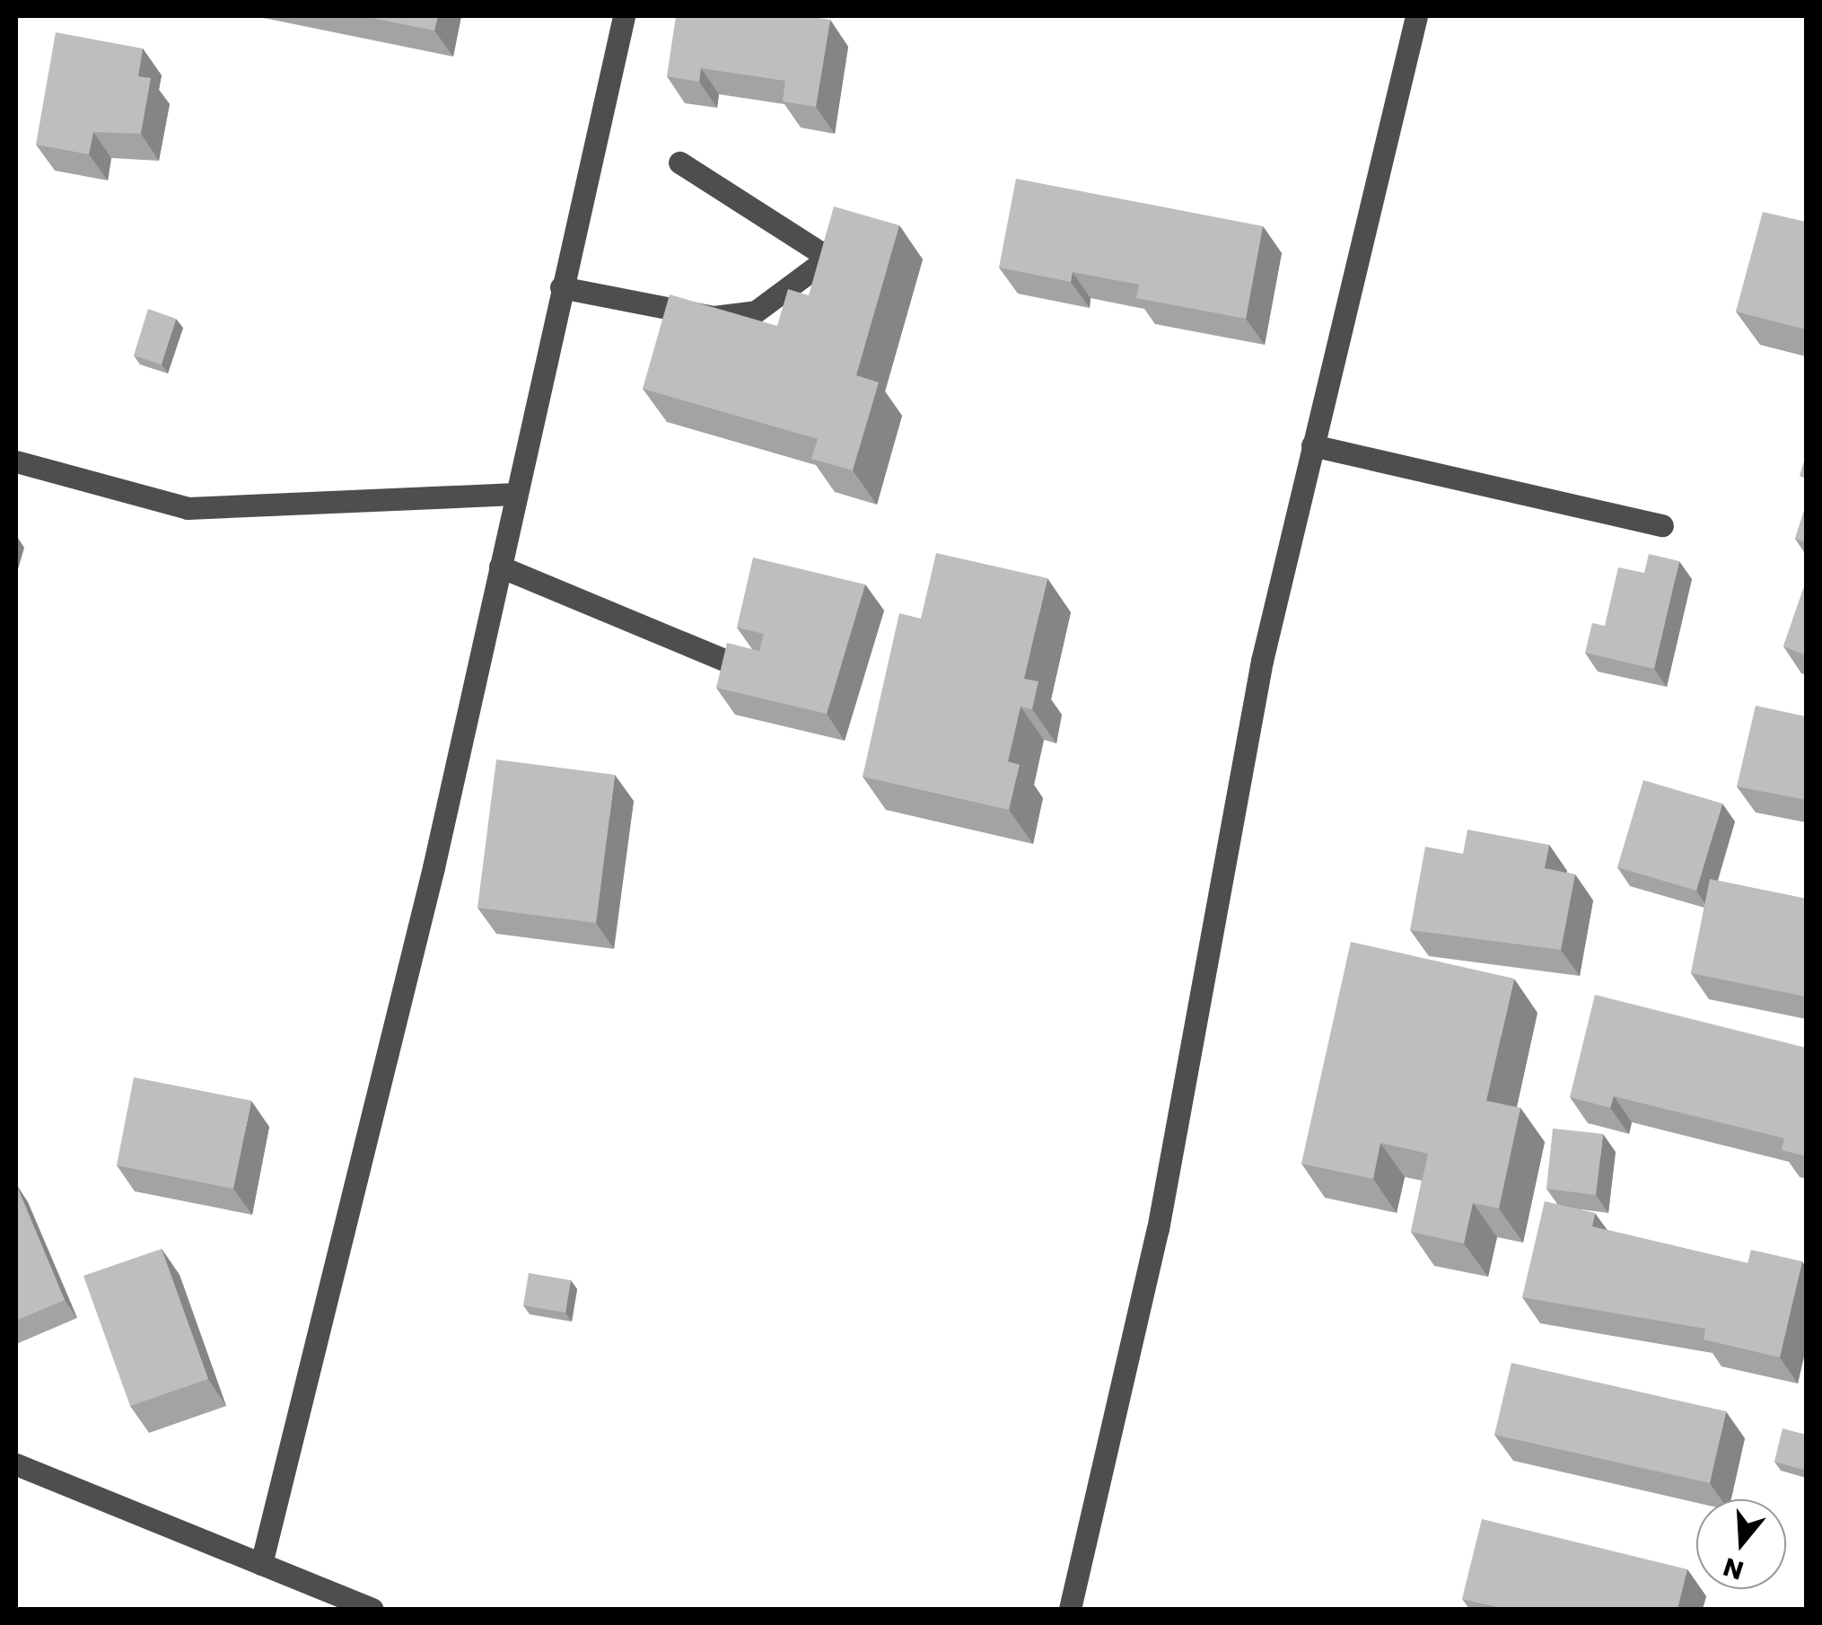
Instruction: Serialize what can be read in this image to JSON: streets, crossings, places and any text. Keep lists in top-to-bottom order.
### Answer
{
  "north": "bottom"
}
